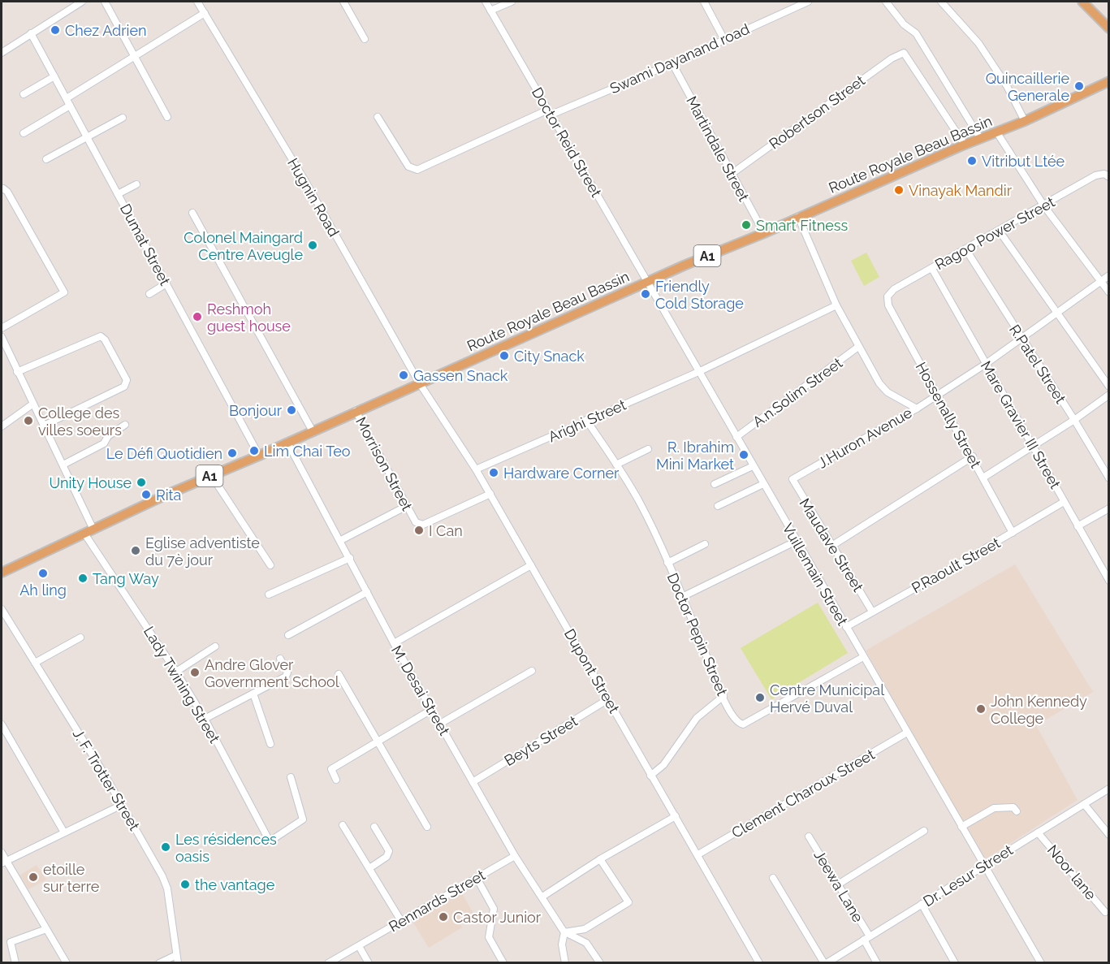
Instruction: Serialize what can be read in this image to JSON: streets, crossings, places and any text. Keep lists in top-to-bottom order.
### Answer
{
  "streets": {
    "main road": ["Route Royale Beau Bassin", "A1"],
    "street": [
      "Swami Dayanand road",
      "Robertson Street",
      "Doctor Reid Street",
      "Martindale Street",
      "Hugnin Road",
      "Ragoo Power Street",
      "Dumat Street",
      "R.Patel Street",
      "A.n.Solim Street",
      "Hossenally Street",
      "Arighi Street",
      "Mare Gravier III Street",
      "J.Huron Avenue",
      "Morrison Street",
      "Maudave Street",
      "P.Raoult Street",
      "Vuillemain Street",
      "Doctor Pepin Street",
      "Dupont Street",
      "Lady Twining Street",
      "M. Desai Street",
      "Beyts Street",
      "J. F. Trotter Street",
      "Clement Charoux Street",
      "Noor lane",
      "Dr. Lesur Street",
      "Jeewa Lane",
      "Rennards Street"
    ]
  },
  "crossings": [
    ["Swami Dayanand road", "Doctor Reid Street"],
    ["Swami Dayanand road", "Martindale Street"],
    ["Robertson Street", "Martindale Street"],
    ["Robertson Street", "Route Royale Beau Bassin"],
    ["Doctor Reid Street", "Route Royale Beau Bassin"],
    ["Doctor Reid Street", "Vuillemain Street"],
    ["Martindale Street", "Route Royale Beau Bassin"],
    ["Route Royale Beau Bassin", "Hugnin Road"],
    ["Route Royale Beau Bassin", "Dumat Street"],
    ["Route Royale Beau Bassin", "Morrison Street"],
    ["Route Royale Beau Bassin", "Vuillemain Street"],
    ["Route Royale Beau Bassin", "Dupont Street"],
    ["Route Royale Beau Bassin", "Lady Twining Street"],
    ["Route Royale Beau Bassin", "M. Desai Street"],
    ["Hugnin Road", "Dupont Street"],
    ["Ragoo Power Street", "R.Patel Street"],
    ["Ragoo Power Street", "Hossenally Street"],
    ["Ragoo Power Street", "Mare Gravier III Street"],
    ["R.Patel Street", "J.Huron Avenue"],
    ["A.n.Solim Street", "Vuillemain Street"],
    ["Hossenally Street", "J.Huron Avenue"],
    ["Hossenally Street", "P.Raoult Street"],
    ["Arighi Street", "Vuillemain Street"],
    ["Arighi Street", "Doctor Pepin Street"],
    ["Arighi Street", "Dupont Street"],
    ["Mare Gravier III Street", "J.Huron Avenue"],
    ["Mare Gravier III Street", "P.Raoult Street"],
    ["J.Huron Avenue", "Maudave Street"],
    ["Morrison Street", "Dupont Street"],
    ["Maudave Street", "P.Raoult Street"],
    ["P.Raoult Street", "Vuillemain Street"],
    ["Vuillemain Street", "Doctor Pepin Street"],
    ["Vuillemain Street", "Clement Charoux Street"],
    ["Vuillemain Street", "Dr. Lesur Street"],
    ["Dupont Street", "Beyts Street"],
    ["Dupont Street", "Clement Charoux Street"],
    ["M. Desai Street", "Beyts Street"],
    ["M. Desai Street", "Rennards Street"],
    ["Noor lane", "Dr. Lesur Street"],
    ["Dr. Lesur Street", "Jeewa Lane"]
  ],
  "places": [
    "Chez Adrien",
    "Quincaillerie Generale",
    "Vitribut Ltée",
    "Vinayak Mandir",
    "Smart Fitness",
    "Colonel Maingard Centre Aveugle",
    "Friendly Cold Storage",
    "Reshmoh guest house",
    "City Snack",
    "Gassen Snack",
    "Bonjour",
    "College des villes soeurs",
    "Lim Chai Teo",
    "Le Défi Quotidien",
    "R. Ibrahim Mini Market",
    "Hardware Corner",
    "Unity House",
    "Rita",
    "I Can",
    "Eglise adventiste du 7è jour",
    "Ah ling",
    "Tang Way",
    "Andre Glover Government School",
    "Centre Municipal Hervé Duval",
    "John Kennedy College",
    "Les résidences oasis",
    "etoille sur terre",
    "the vantage",
    "Castor Junior"
  ]
}
